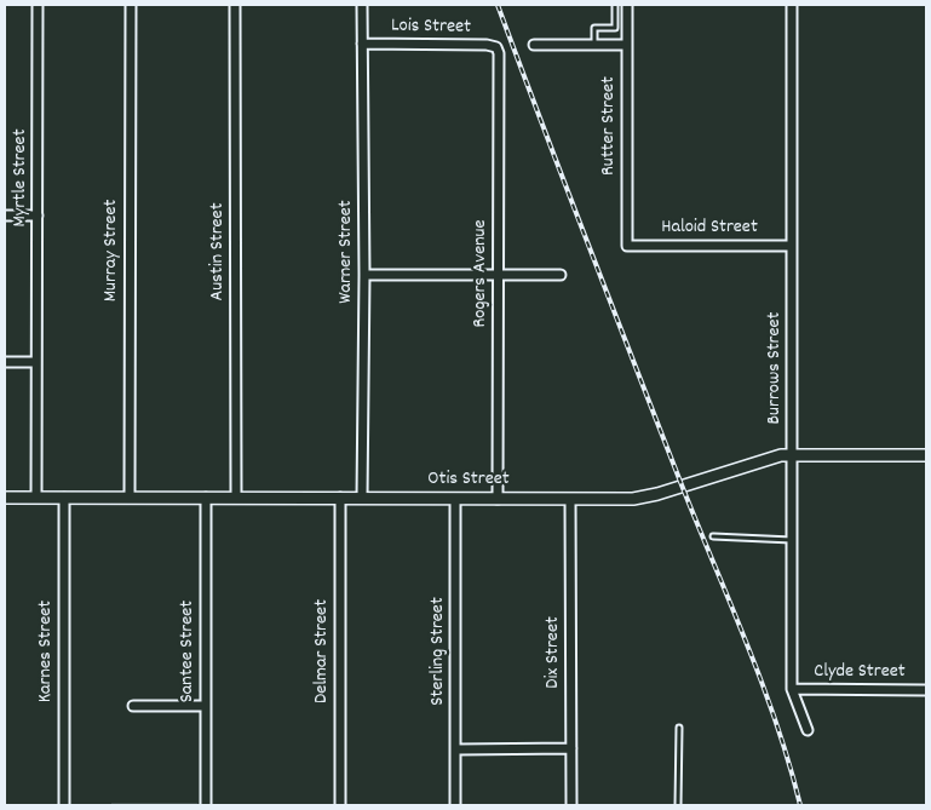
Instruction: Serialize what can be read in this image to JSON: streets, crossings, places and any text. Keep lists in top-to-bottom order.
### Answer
{
  "streets": {
    "street": [
      "Lois Street",
      "Rutter Street",
      "Myrtle Street",
      "Haloid Street",
      "Murray Street",
      "Austin Street",
      "Warner Street",
      "Rogers Avenue",
      "Burrows Street",
      "Otis Street",
      "Karnes Street",
      "Santee Street",
      "Delmar Street",
      "Sterling Street",
      "Dix Street",
      "Clyde Street"
    ]
  },
  "crossings": [
    ["Lois Street", "Warner Street"],
    ["Lois Street", "Rogers Avenue"],
    ["Rutter Street", "Haloid Street"],
    ["Myrtle Street", "Otis Street"],
    ["Haloid Street", "Burrows Street"],
    ["Murray Street", "Otis Street"],
    ["Austin Street", "Otis Street"],
    ["Warner Street", "Otis Street"],
    ["Rogers Avenue", "Otis Street"],
    ["Burrows Street", "Otis Street"],
    ["Burrows Street", "Clyde Street"],
    ["Otis Street", "Karnes Street"],
    ["Otis Street", "Santee Street"],
    ["Otis Street", "Delmar Street"],
    ["Otis Street", "Sterling Street"],
    ["Otis Street", "Dix Street"]
  ]
}
